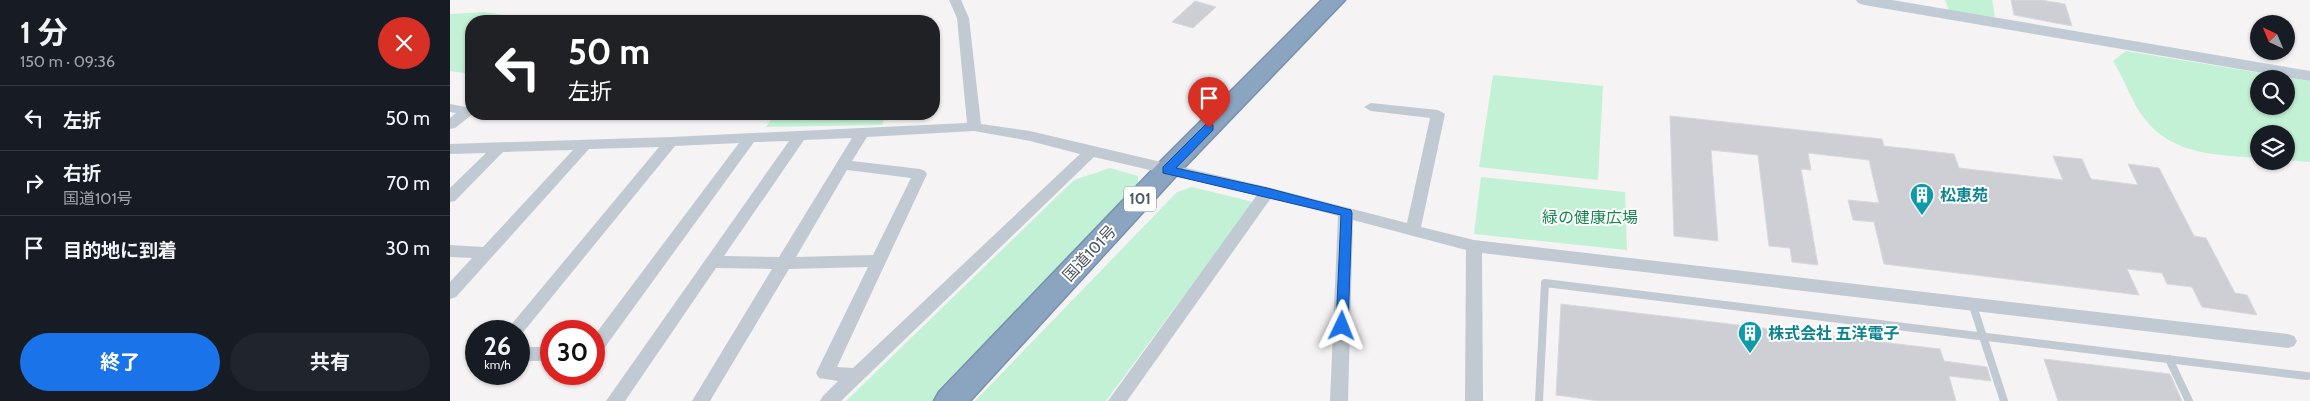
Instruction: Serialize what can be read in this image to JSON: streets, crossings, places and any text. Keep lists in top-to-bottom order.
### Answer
{
  "streets": {
    "highway": ["101", "国道101号"]
  },
  "parks": ["緑の健康広場"],
  "places": {
    "building": ["松恵苑", "株式会社 五洋電子"]
  },
  "north": "top left",
  "page": {
    "heading": ["1 分", "150 m · 09:36"],
    "turn": ["50 m", "左折"],
    "list": [
      {
        "name": "左折",
        "value": "50 m"
      },
      {
        "name": "右折",
        "note": "国道101号",
        "value": "70 m"
      },
      {
        "name": "目的地に到着",
        "value": "30 m"
      }
    ],
    "speed": "26 km/h",
    "limit": "30",
    "buttons": ["終了", "共有"]
  }
}
